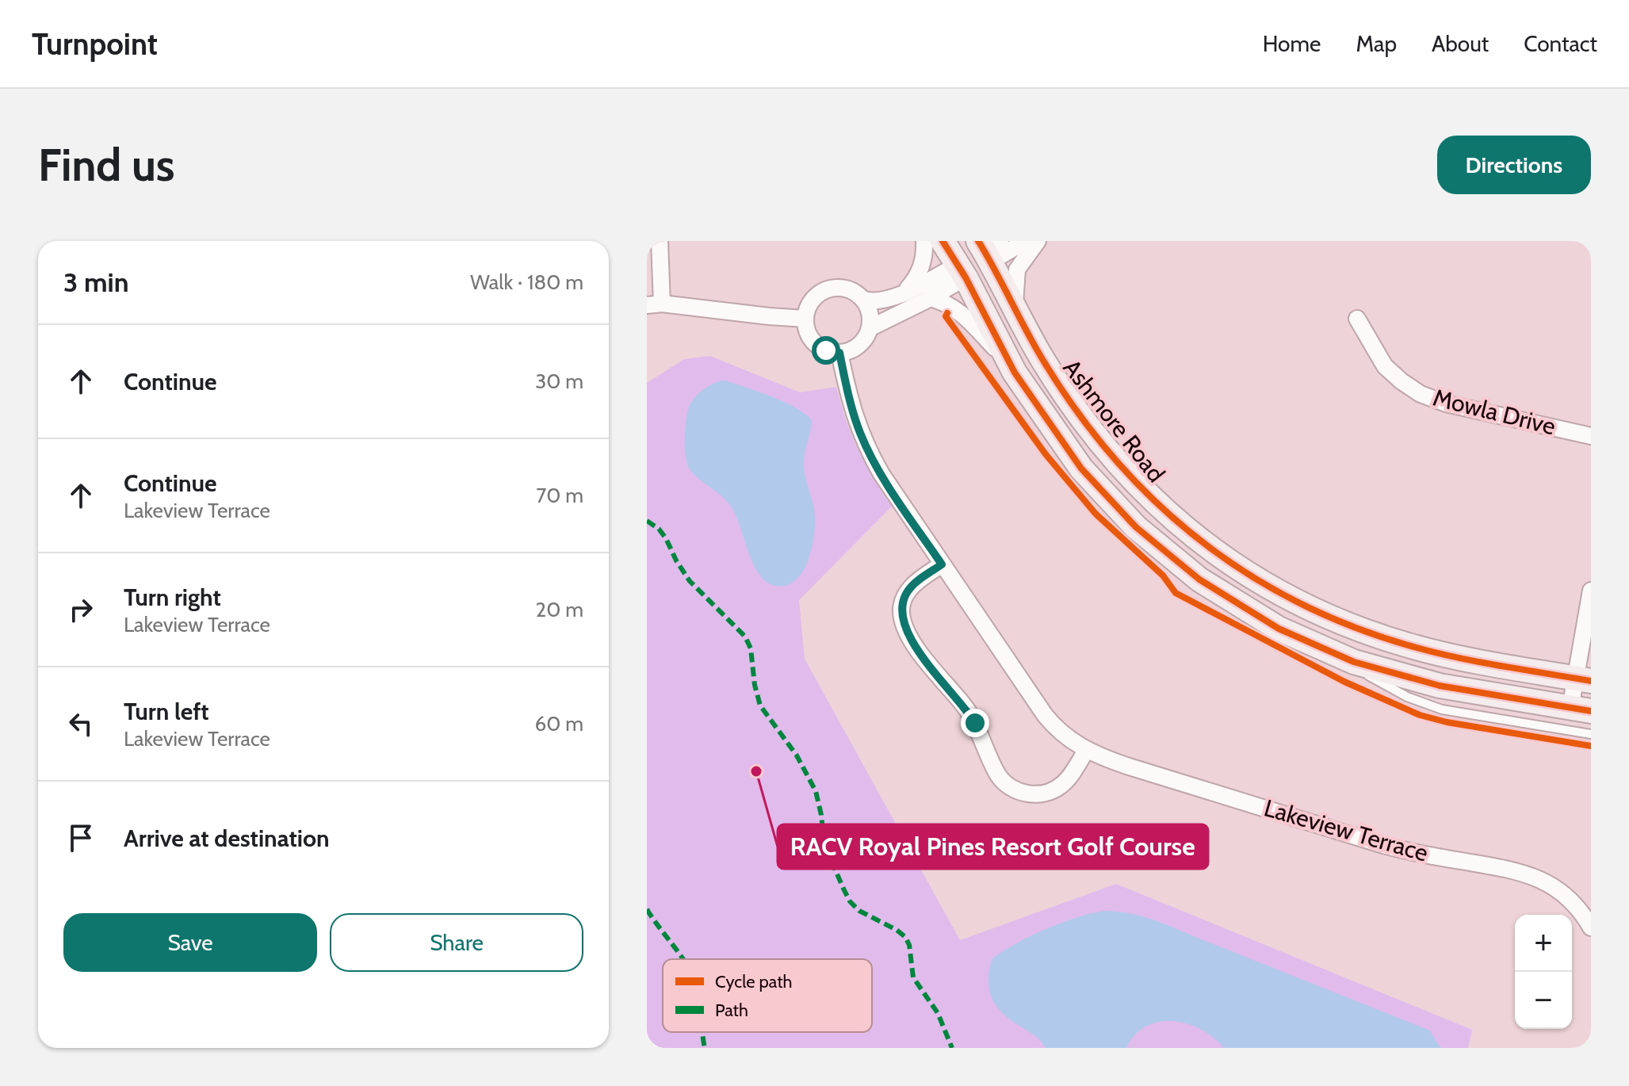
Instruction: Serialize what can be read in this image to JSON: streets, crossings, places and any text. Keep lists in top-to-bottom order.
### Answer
{
  "streets": {
    "main road": ["Ashmore Road"],
    "street": ["Mowla Drive", "Lakeview Terrace"]
  },
  "places": ["RACV Royal Pines Resort Golf Course"],
  "legend": ["Cycle path", "Path"],
  "page": {
    "header": "Turnpoint",
    "nav": [
      "Home",
      "Map",
      "About",
      "Contact"
    ],
    "buttons": [
      "Directions",
      ["Save", "Share"]
    ],
    "title": "Find us",
    "heading": ["3 min", "Walk · 180 m"],
    "list": [
      ["Continue", "30 m"],
      ["Continue", "Lakeview Terrace", "70 m"],
      ["Turn right", "Lakeview Terrace", "20 m"],
      ["Turn left", "Lakeview Terrace", "60 m"],
      "Arrive at destination"
    ],
    "map_buttons": ["+", "−"]
  }
}
